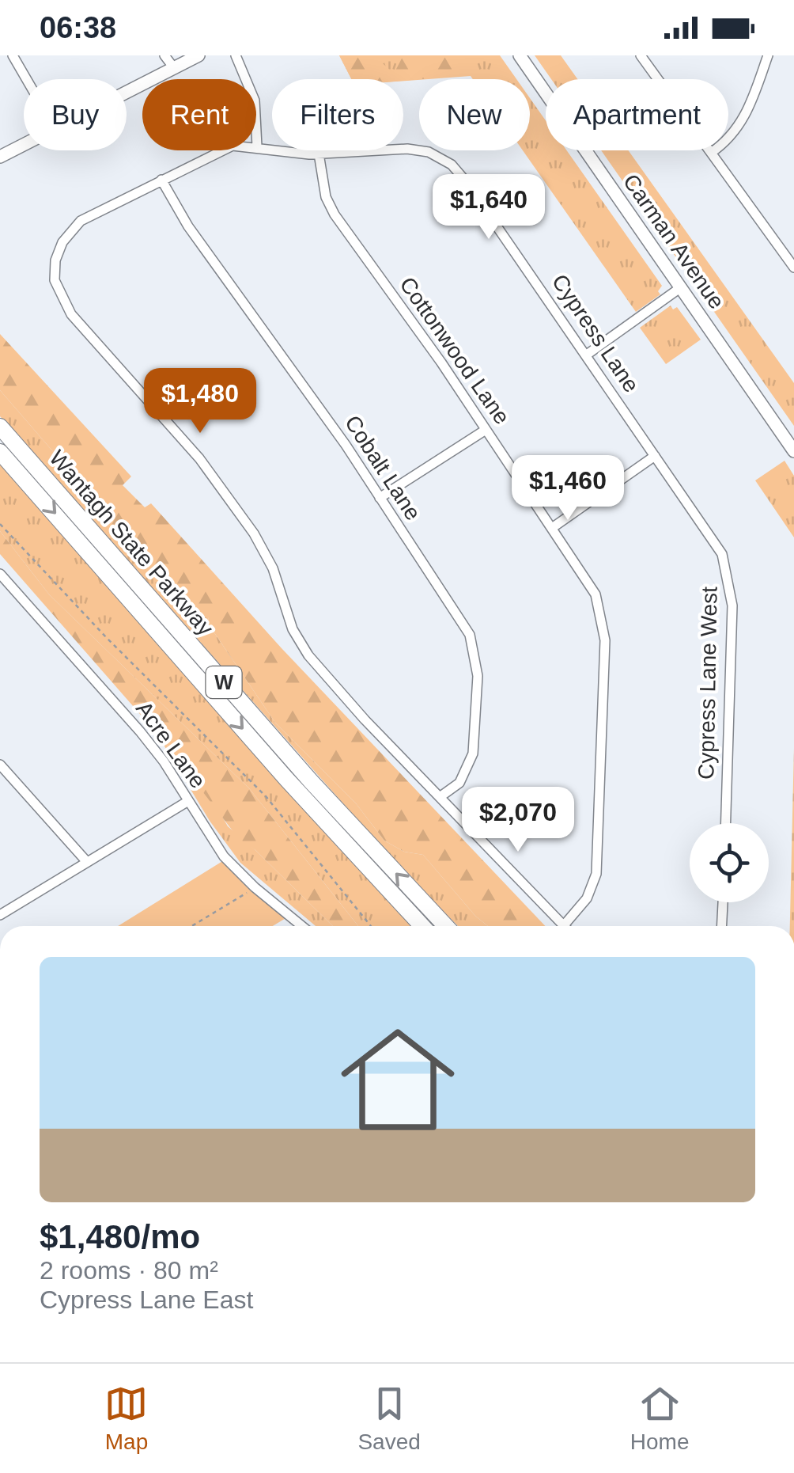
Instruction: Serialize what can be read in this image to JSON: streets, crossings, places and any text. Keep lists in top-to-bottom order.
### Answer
{
  "streets": {
    "highway": ["Wantagh State Parkway", "W"],
    "main road": ["Carman Avenue"],
    "street": [
      "Cypress Lane",
      "Cottonwood Lane",
      "Cobalt Lane",
      "Cypress Lane West",
      "Acre Lane"
    ]
  },
  "crossings": [
    ["Cypress Lane", "Cottonwood Lane"],
    ["Cypress Lane", "Cobalt Lane"],
    ["Cypress Lane", "Cypress Lane West"]
  ],
  "page": {
    "status": "06:38",
    "chip": [
      "Buy",
      "Rent",
      "Filters",
      "New",
      "Apartment"
    ],
    "price": [
      "$1,640",
      "$1,480",
      "$1,460",
      "$2,070"
    ],
    "list": [
      {
        "name": "$1,480/mo",
        "note": "2 rooms · 80 m² · Cypress Lane East"
      }
    ],
    "tabs": ["Map", "Saved", "Home"]
  }
}
